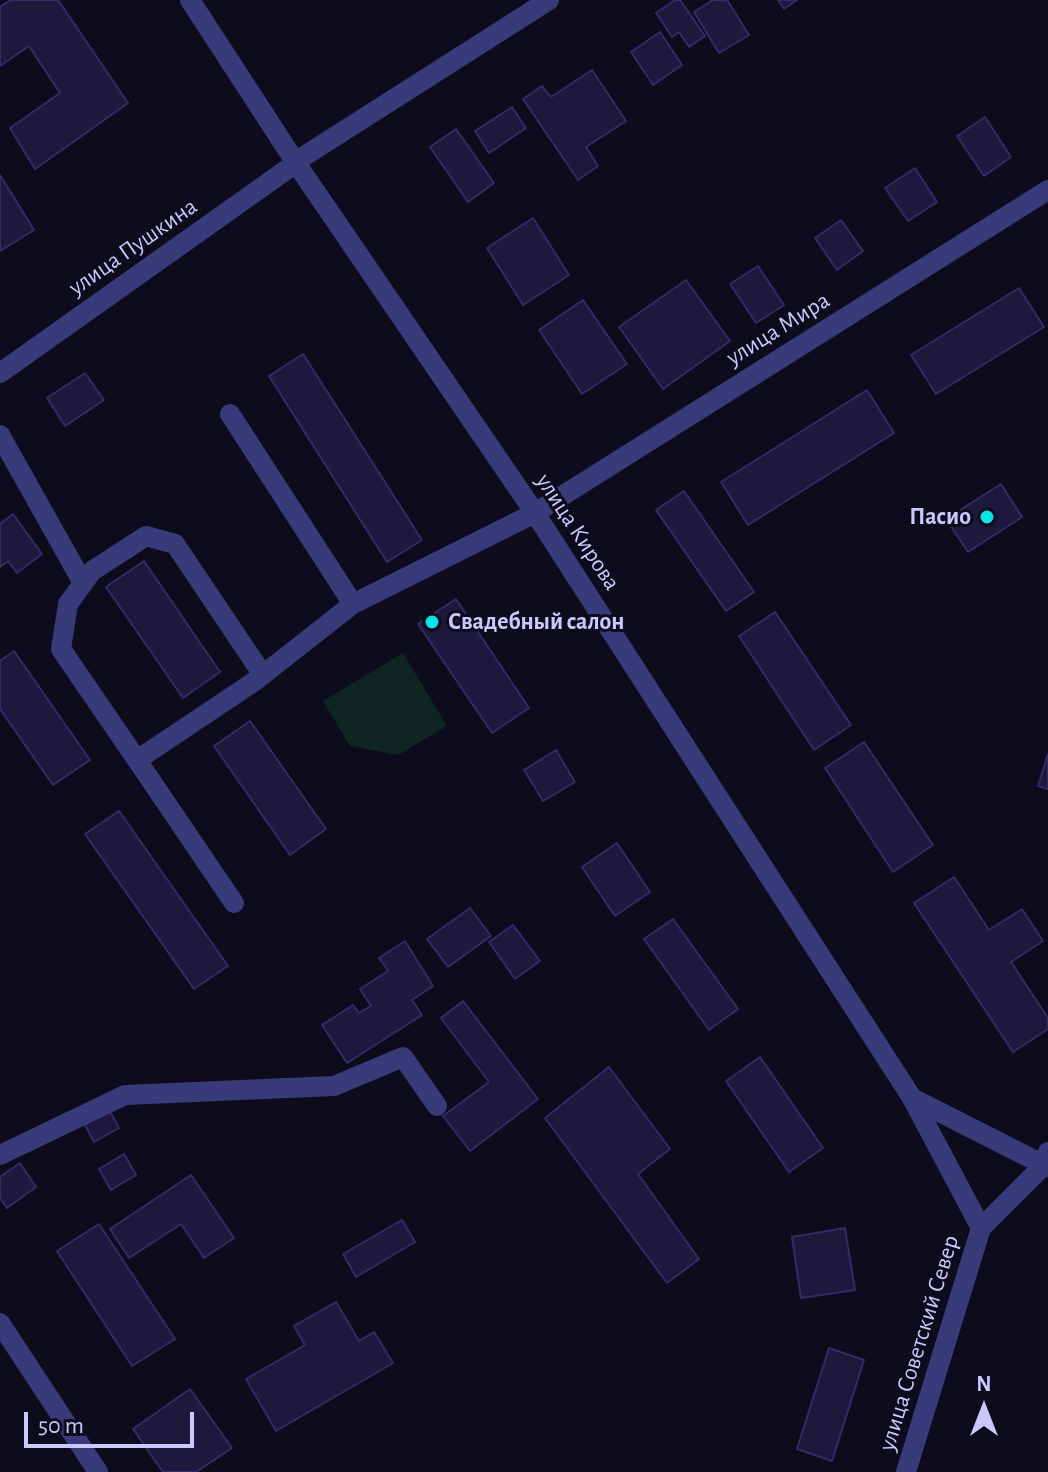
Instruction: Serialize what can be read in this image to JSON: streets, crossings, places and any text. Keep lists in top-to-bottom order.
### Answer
{
  "streets": {
    "street": [
      "улица Пушкина",
      "улица Мира",
      "улица Кирова",
      "улица Советский Север"
    ]
  },
  "crossings": [
    ["улица Пушкина", "улица Кирова"],
    ["улица Мира", "улица Кирова"],
    ["улица Кирова", "улица Советский Север"]
  ],
  "places": ["Пасио", "Свадебный салон"],
  "scale_bar": "50 m",
  "north": "top"
}
